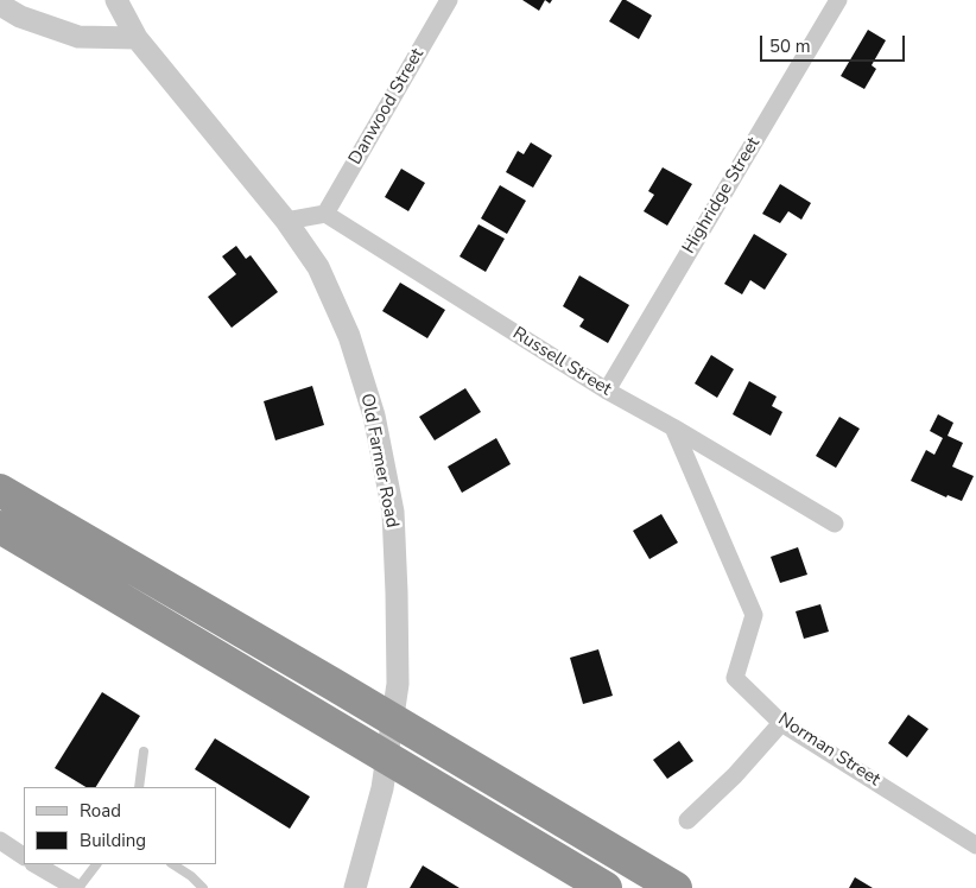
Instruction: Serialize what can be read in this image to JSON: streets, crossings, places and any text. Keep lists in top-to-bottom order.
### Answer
{
  "streets": {
    "street": [
      "Danwood Street",
      "Highridge Street",
      "Russell Street",
      "Old Farmer Road",
      "Norman Street"
    ]
  },
  "crossings": [
    ["Danwood Street", "Russell Street"],
    ["Highridge Street", "Russell Street"],
    ["Russell Street", "Norman Street"]
  ],
  "legend": ["Road", "Building"],
  "scale_bar": "50 m"
}
